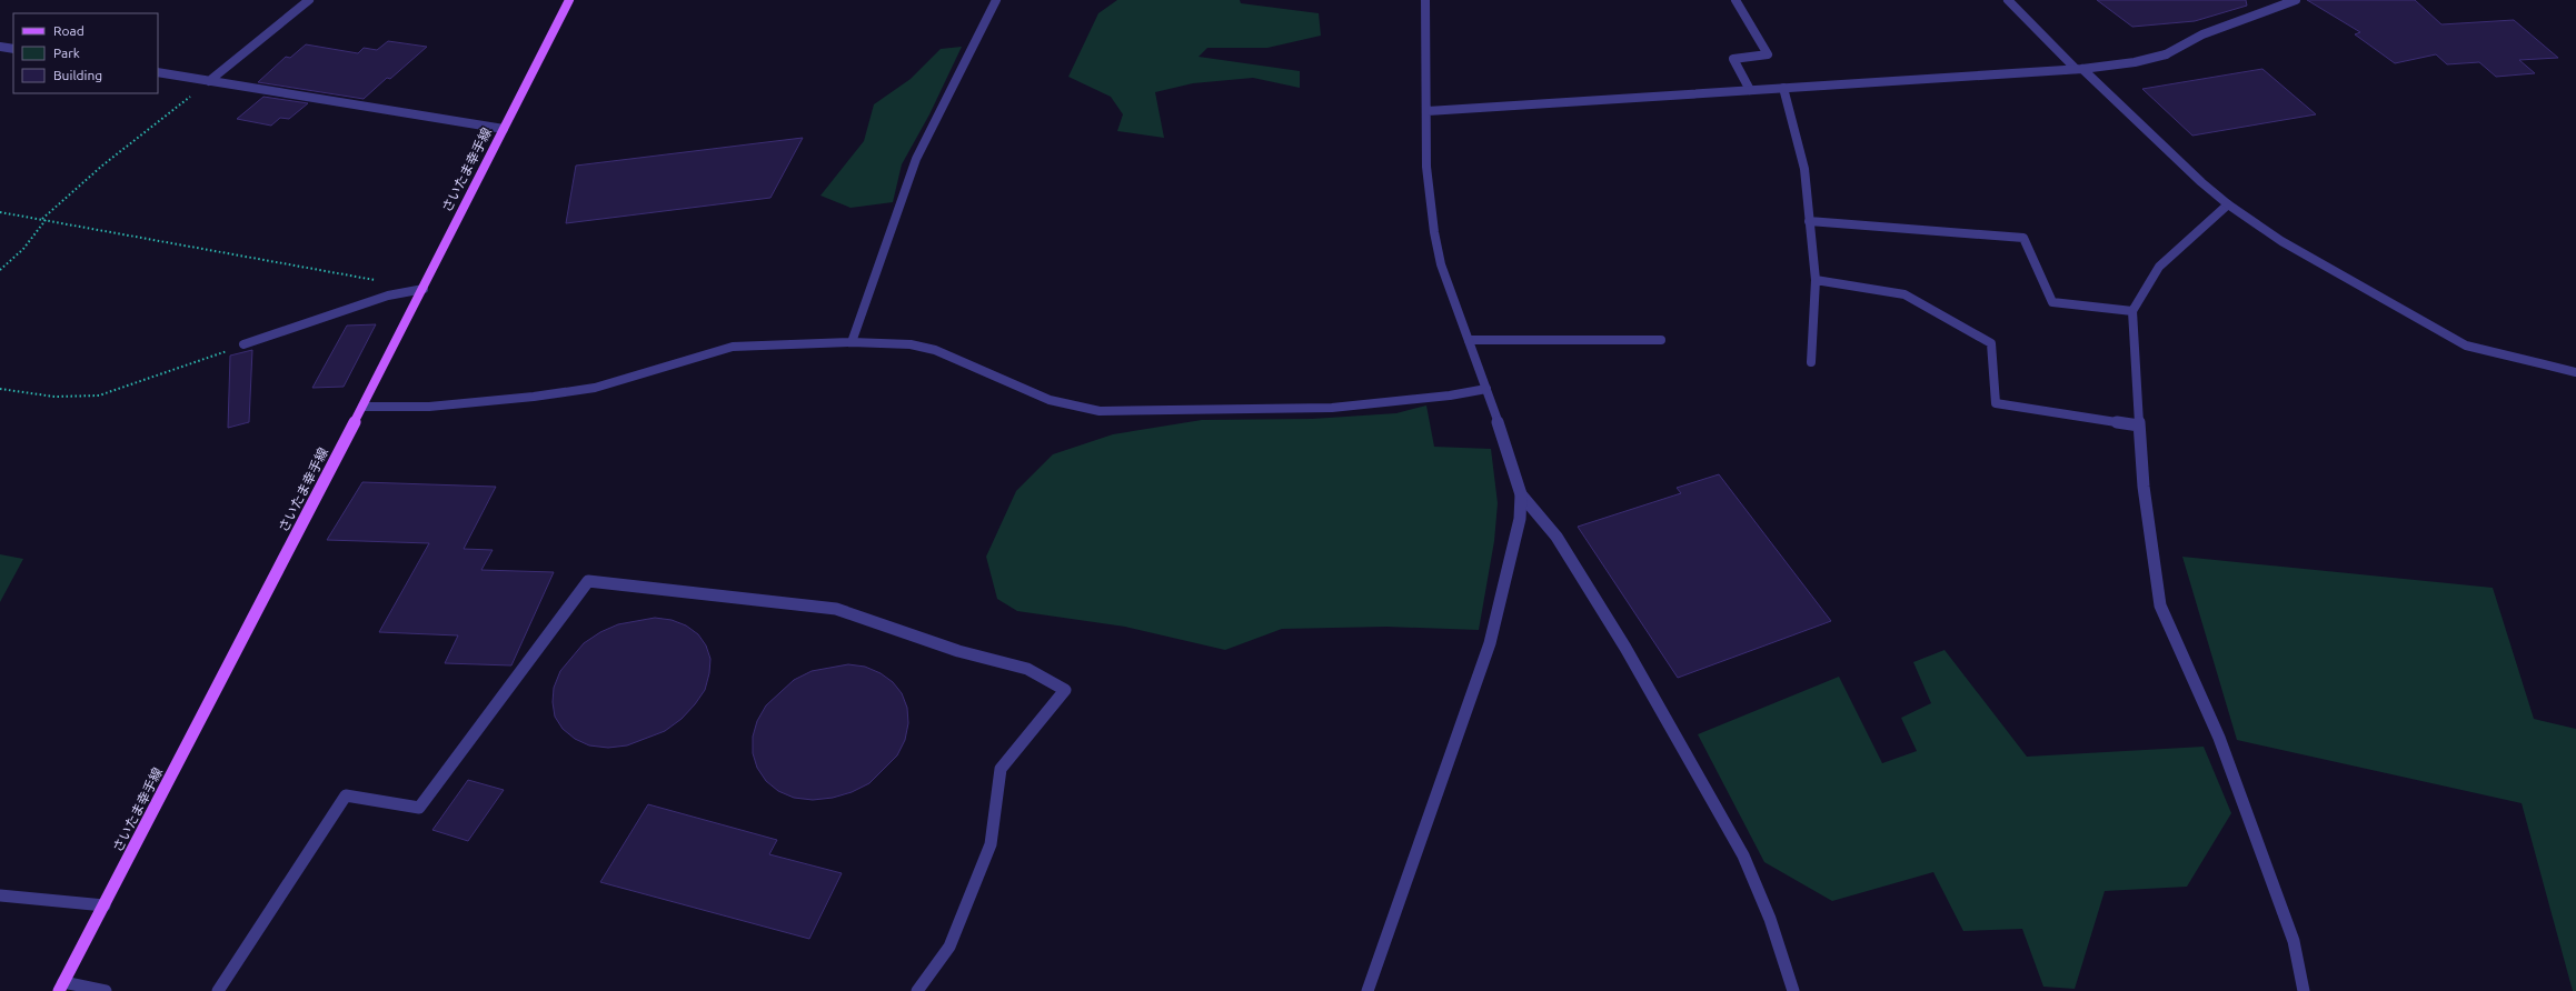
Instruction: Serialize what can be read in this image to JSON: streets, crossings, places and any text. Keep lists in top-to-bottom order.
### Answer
{
  "streets": {
    "main road": ["さいたま幸手線"]
  },
  "legend": ["Road", "Park", "Building"]
}
